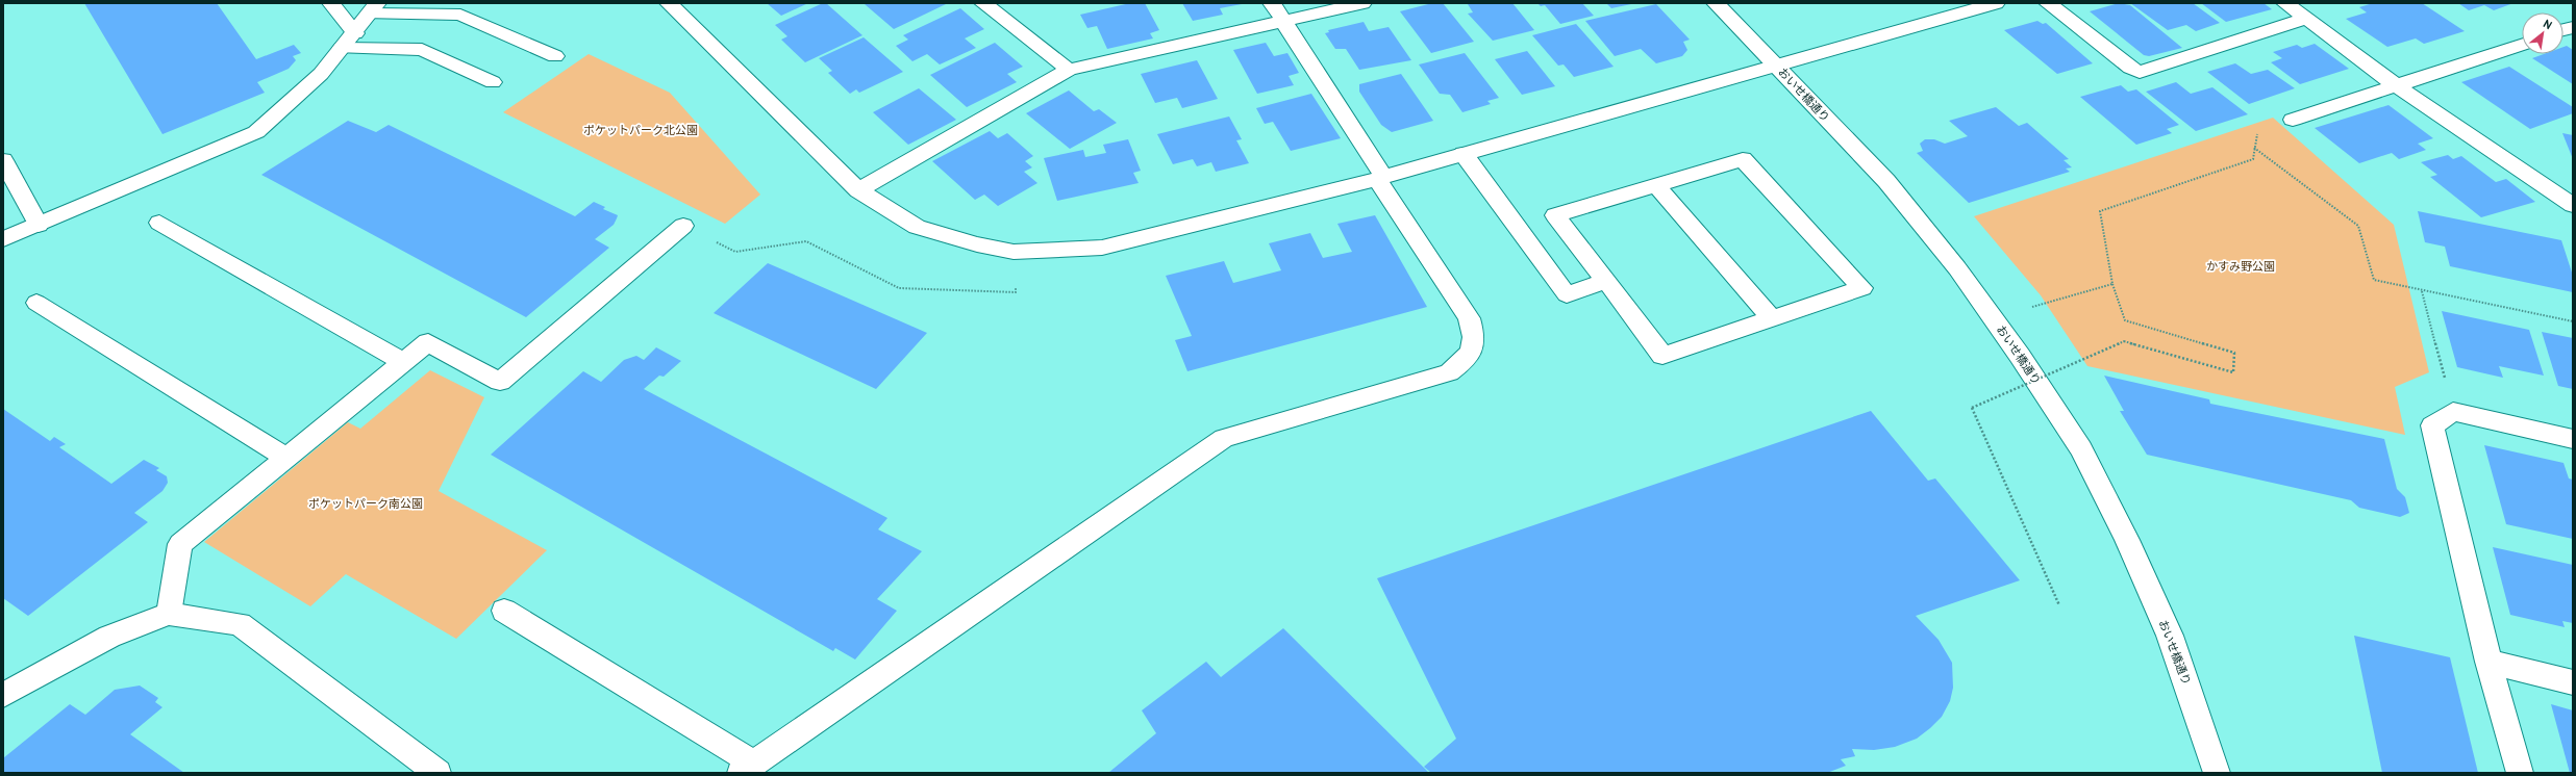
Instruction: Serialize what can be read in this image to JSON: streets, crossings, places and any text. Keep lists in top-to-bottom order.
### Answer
{
  "streets": {
    "street": ["おいせ橋通り"]
  },
  "parks": ["ポケットパーク北公園", "かすみ野公園", "ポケットパーク南公園"],
  "north": "top right"
}
